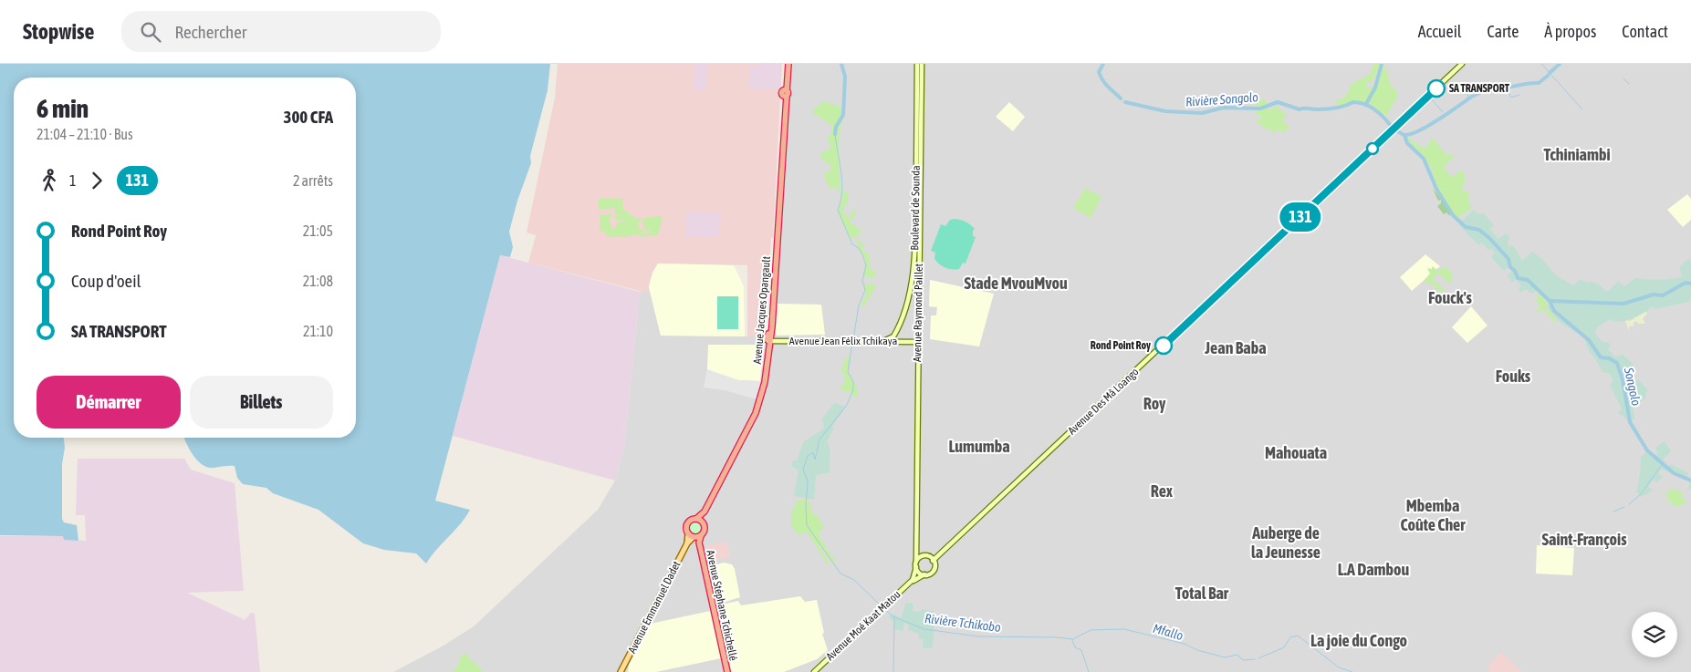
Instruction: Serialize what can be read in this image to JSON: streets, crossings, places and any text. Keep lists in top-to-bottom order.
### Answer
{
  "streets": {
    "highway": ["Avenue Jacques Opangault", "Avenue Stéphane Tchichellé"],
    "main road": [
      "Boulevard de Sounda",
      "Avenue Raymond Paillet",
      "Avenue Jean Félix Tchikaya",
      "Avenue Des Mâ Loango",
      "Avenue Emmanuel Dadet",
      "Avenue Moé Kaat Matou"
    ]
  },
  "crossings": [
    ["Avenue Jacques Opangault", "Avenue Jean Félix Tchikaya"],
    ["Avenue Raymond Paillet", "Avenue Jean Félix Tchikaya"],
    ["Avenue Raymond Paillet", "Avenue Des Mâ Loango"],
    ["Avenue Raymond Paillet", "Avenue Moé Kaat Matou"],
    ["Avenue Des Mâ Loango", "Avenue Moé Kaat Matou"],
    ["Avenue Stéphane Tchichellé", "Avenue Emmanuel Dadet"]
  ],
  "districts": [
    "Tchiniambi",
    "Stade MvouMvou",
    "Fouck's",
    "Jean Baba",
    "Fouks",
    "Roy",
    "Lumumba",
    "Mahouata",
    "Rex",
    "Mbemba Coûte Cher",
    "Auberge de la Jeunesse",
    "Saint-François",
    "L.A Dambou",
    "Total Bar",
    "La joie du Congo"
  ],
  "water": [
    "Rivière Songolo",
    "Songolo",
    "Rivière Tchikobo",
    "Mfallo"
  ],
  "places": ["SA TRANSPORT", "Rond Point Roy"],
  "lines": ["bus line 131"],
  "page": {
    "header": "Stopwise",
    "search": "Rechercher",
    "nav": [
      "Accueil",
      "Carte",
      "À propos",
      "Contact"
    ],
    "on_map": "131",
    "heading": ["6 min", "21:04 – 21:10 · Bus", "300 CFA"],
    "legs": ["1", "131", "2 arrêts"],
    "list": [
      {
        "name": "Rond Point Roy",
        "value": "21:05"
      },
      {
        "name": "Coup d'oeil",
        "value": "21:08"
      },
      {
        "name": "SA TRANSPORT",
        "value": "21:10"
      }
    ],
    "buttons": ["Démarrer", "Billets"]
  }
}
